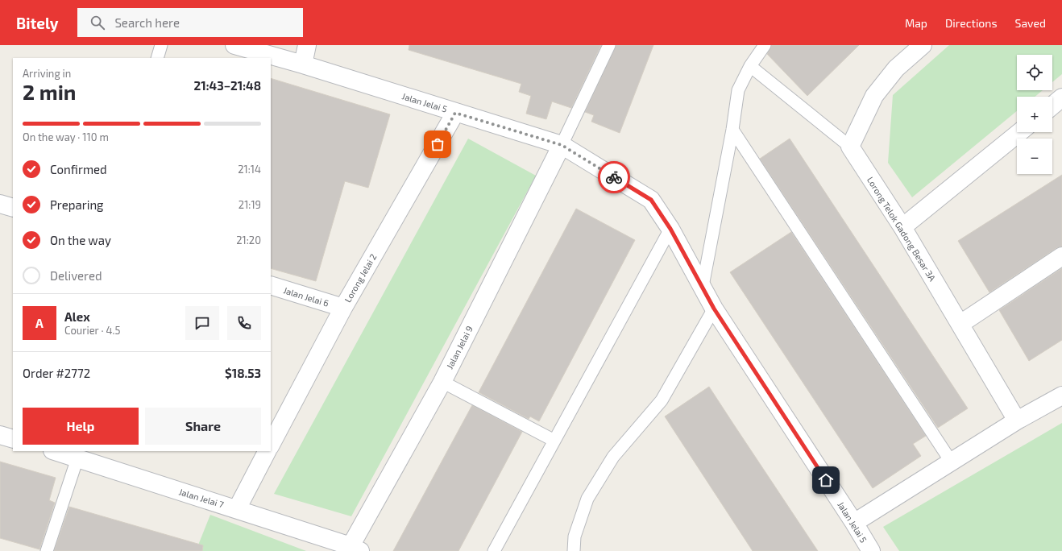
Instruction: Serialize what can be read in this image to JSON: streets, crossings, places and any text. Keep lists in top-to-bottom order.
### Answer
{
  "streets": {
    "street": [
      "Jalan Jelai 5",
      "Lorong Telok Gadong Besar 3A",
      "Lorong Jelai 2",
      "Jalan Jelai 6",
      "Jalan Jelai 9",
      "Jalan Jelai 7"
    ]
  },
  "crossings": [
    ["Jalan Jelai 5", "Lorong Jelai 2"],
    ["Jalan Jelai 5", "Jalan Jelai 9"],
    ["Lorong Jelai 2", "Jalan Jelai 6"],
    ["Jalan Jelai 9", "Jalan Jelai 7"]
  ],
  "page": {
    "header": "Bitely",
    "search": "Search here",
    "nav": ["Map", "Directions", "Saved"],
    "map_buttons": ["+", "−"],
    "heading": ["2 min", "Arriving in", "21:43–21:48"],
    "panel": [
      "Alex",
      "Courier · 4.5",
      "Order #2772",
      "$18.53"
    ],
    "bar": "On the way · 110 m",
    "list": [
      ["Confirmed", "21:14"],
      ["Preparing", "21:19"],
      ["On the way", "21:20"],
      "Delivered"
    ],
    "round": "A",
    "buttons": ["Help", "Share"]
  }
}
